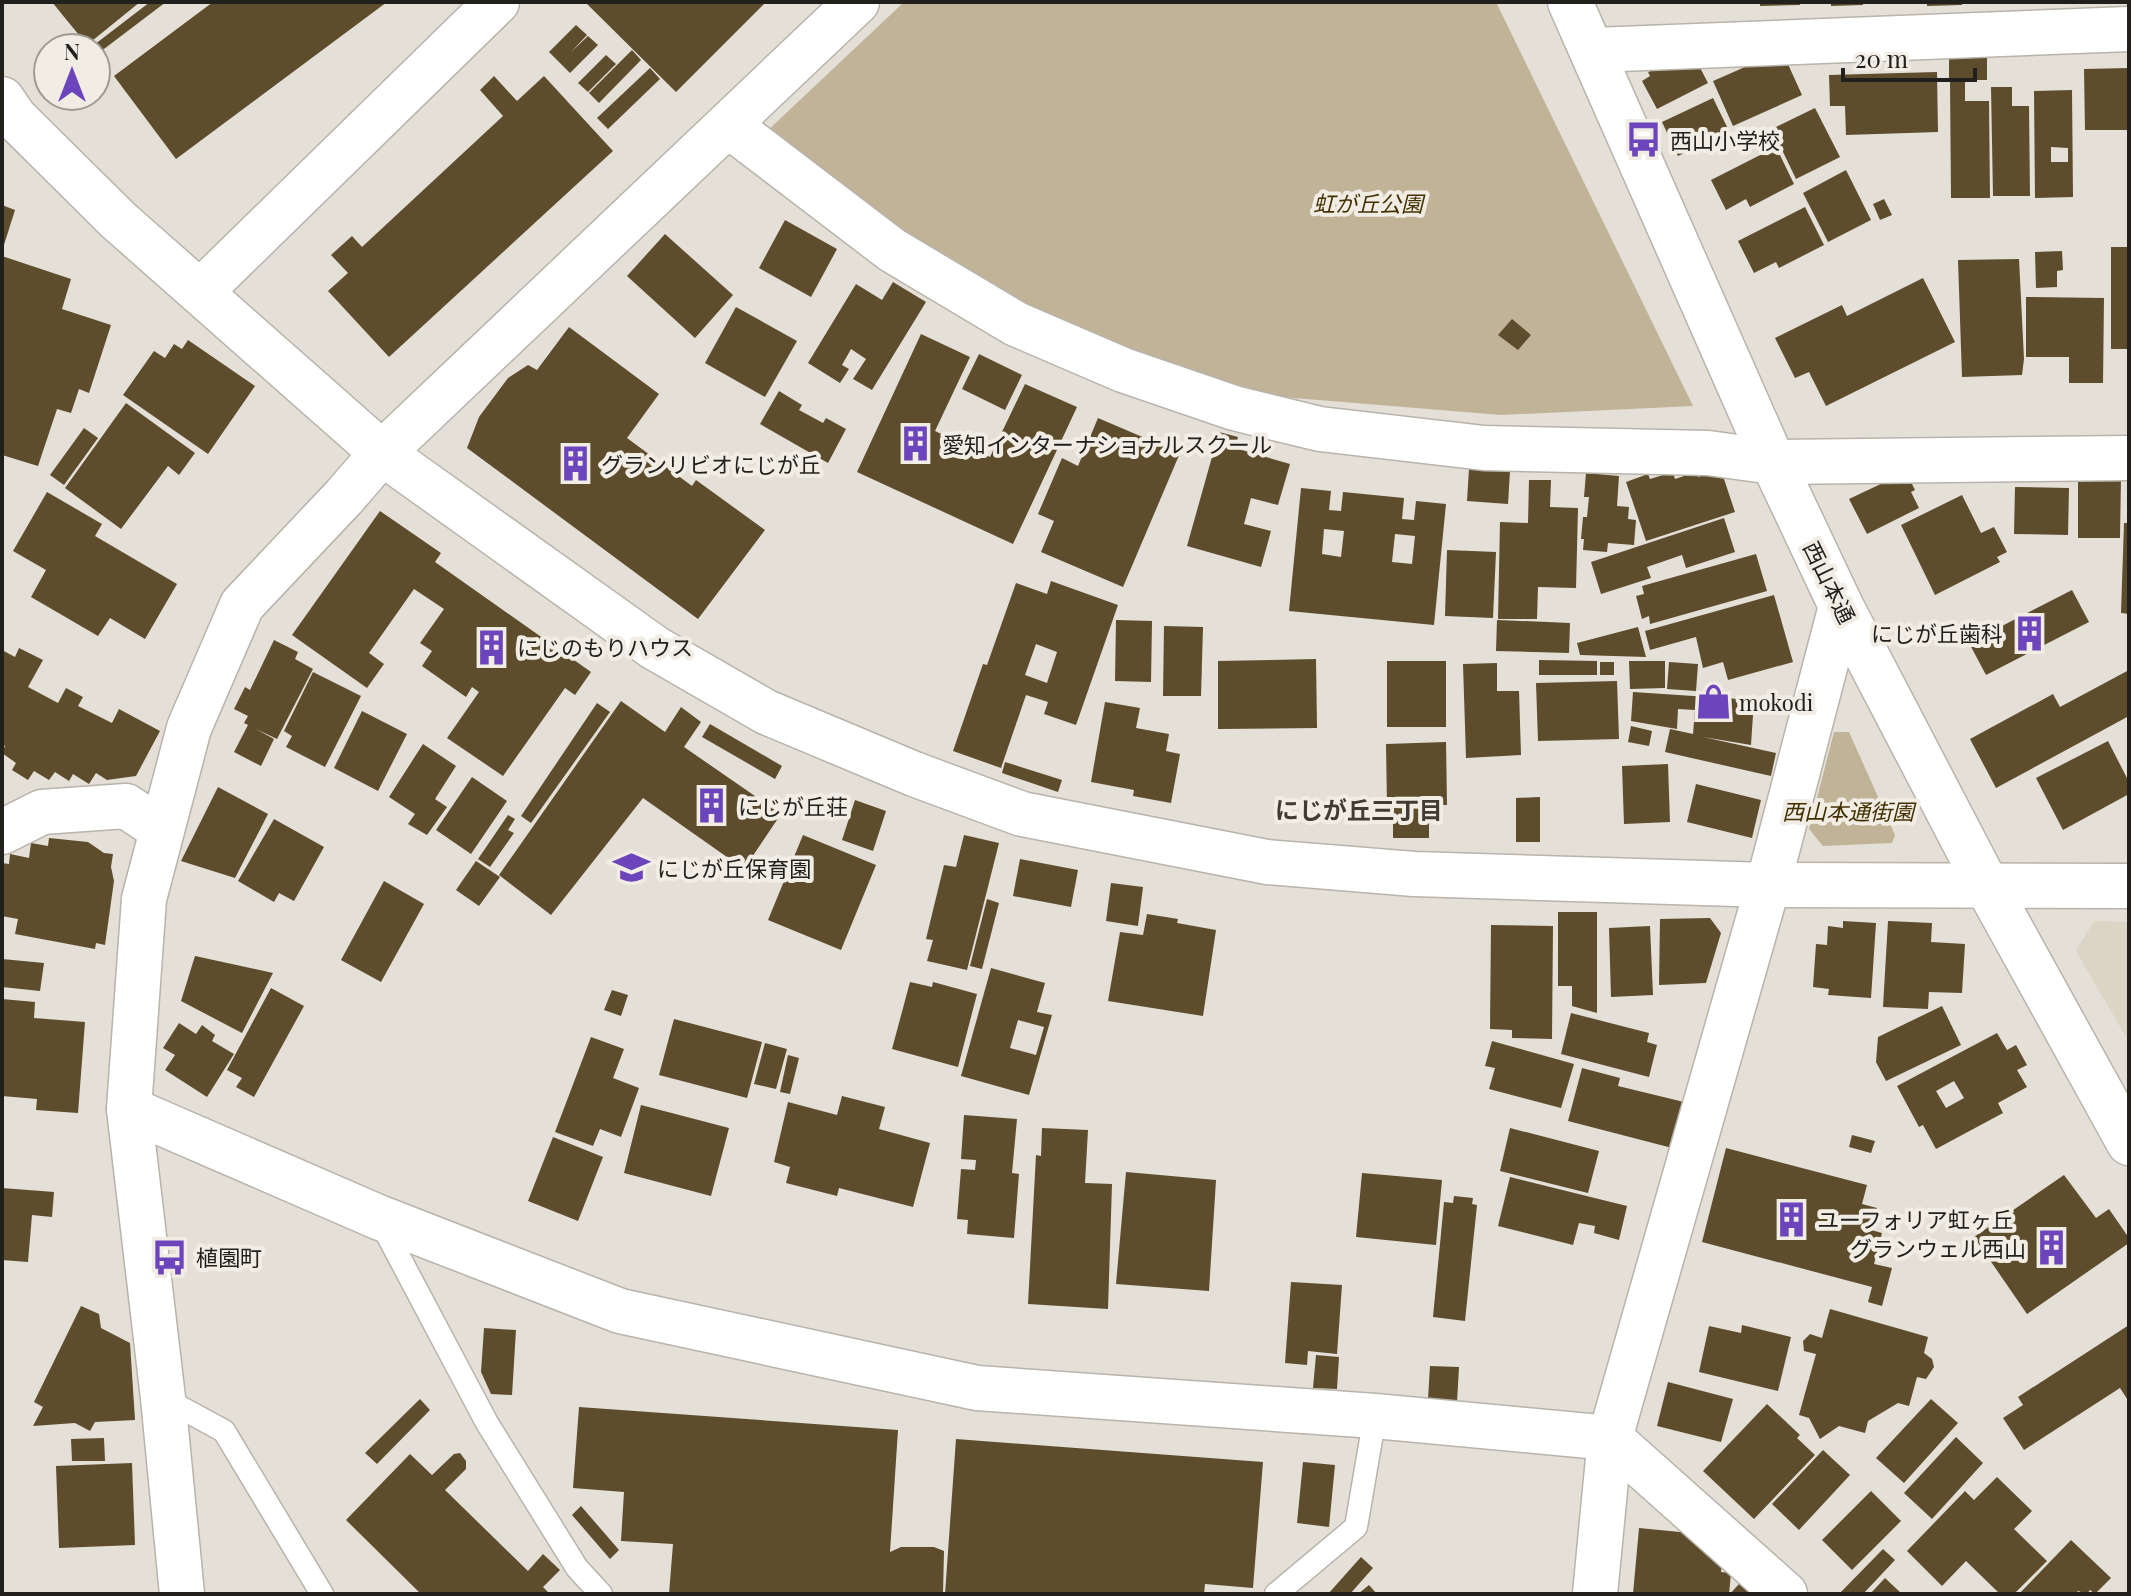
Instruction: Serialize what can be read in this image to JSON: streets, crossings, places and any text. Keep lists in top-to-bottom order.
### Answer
{
  "streets": {
    "street": ["西山本通"]
  },
  "districts": ["にじが丘三丁目"],
  "parks": ["虹が丘公園", "西山本通街園"],
  "places": {
    "bus stop": ["西山小学校", "植園町"],
    "building": [
      "愛知インターナショナルスクール",
      "グランリビオにじが丘",
      "にじが丘歯科",
      "にじのもりハウス",
      "にじが丘荘",
      "ユーフォリア虹ヶ丘",
      "グランウェル西山"
    ],
    "shop": ["mokodi"],
    "school or university": ["にじが丘保育園"]
  },
  "scale_bar": "20 m",
  "north": "top"
}
